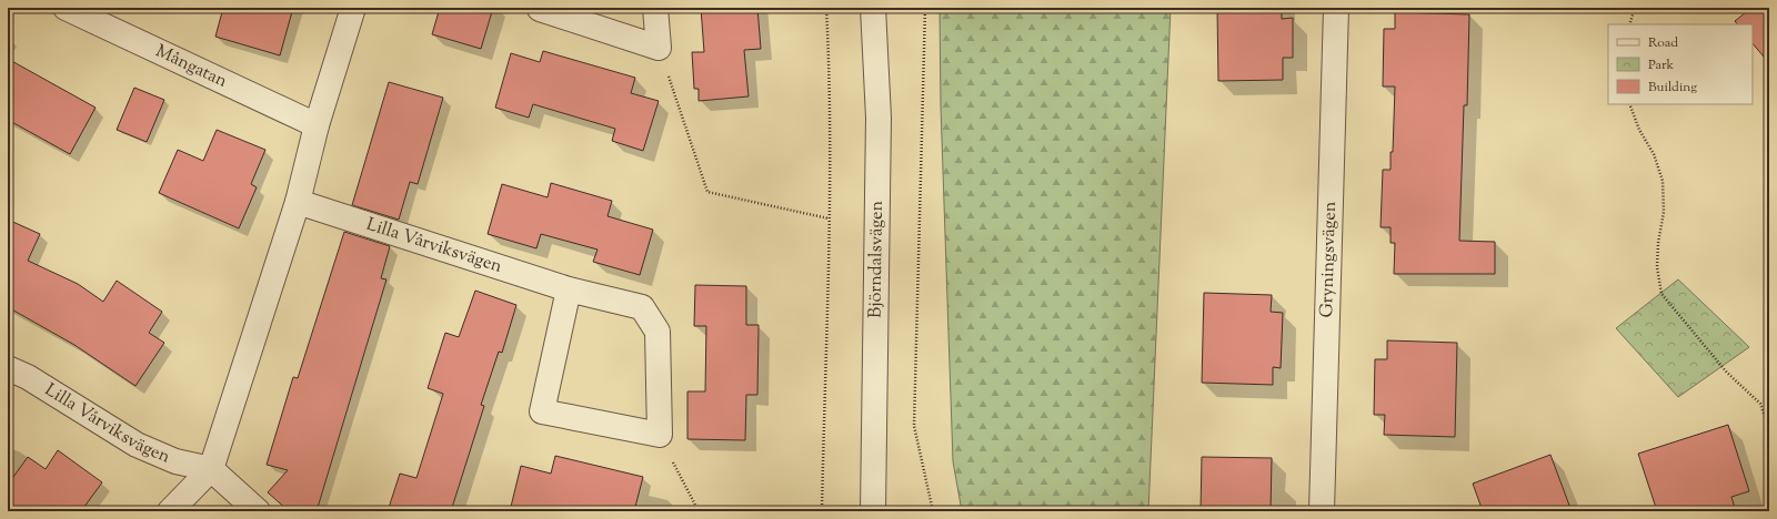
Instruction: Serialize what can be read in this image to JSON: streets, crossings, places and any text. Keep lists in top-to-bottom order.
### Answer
{
  "streets": {
    "street": [
      "Mångatan",
      "Lilla Vårviksvägen",
      "Björndalsvägen",
      "Gryningsvägen"
    ]
  },
  "legend": ["Road", "Park", "Building"]
}
